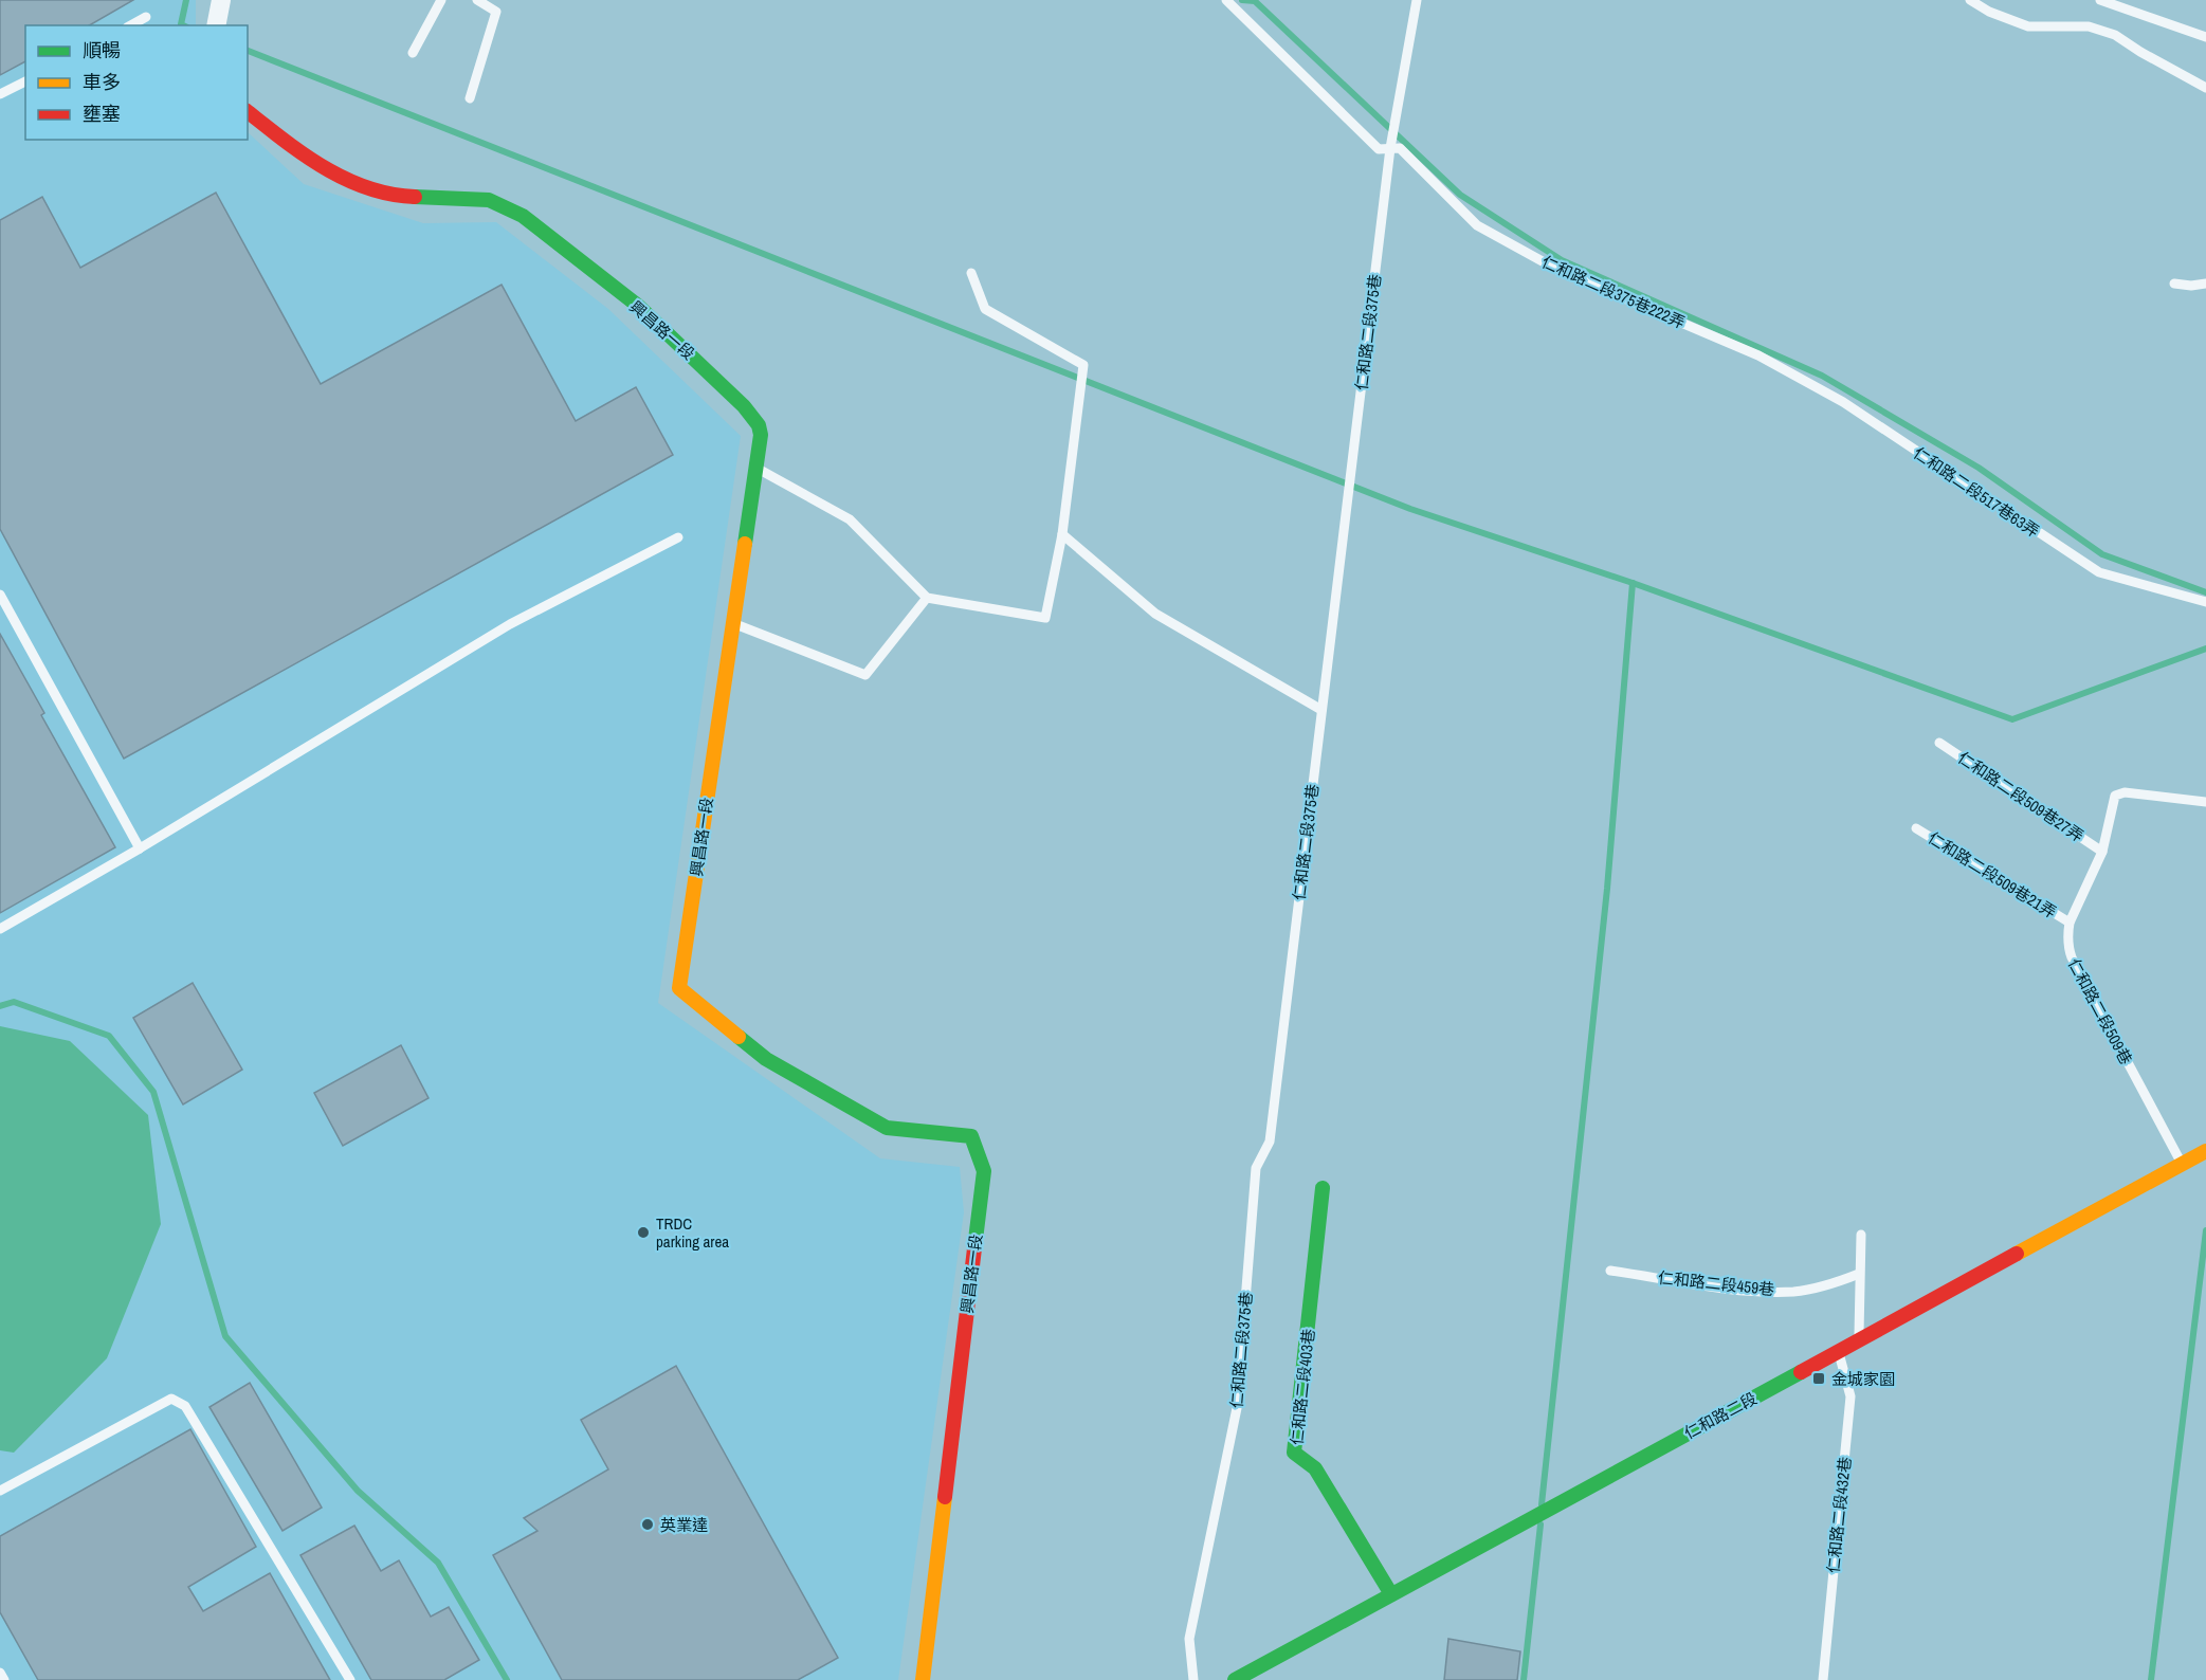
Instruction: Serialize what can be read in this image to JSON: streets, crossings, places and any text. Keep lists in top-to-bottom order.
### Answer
{
  "streets": {
    "street": ["興昌路一段", "仁和路二段403巷", "仁和路二段"],
    "lane": [
      "仁和路二段375巷222弄",
      "仁和路二段375巷",
      "仁和路二段517巷63弄",
      "仁和路二段509巷27弄",
      "仁和路二段509巷21弄",
      "仁和路二段509巷",
      "仁和路二段459巷",
      "仁和路二段432巷"
    ]
  },
  "crossings": [
    ["仁和路二段375巷222弄", "仁和路二段375巷"],
    ["仁和路二段375巷222弄", "仁和路二段517巷63弄"],
    ["仁和路二段509巷27弄", "仁和路二段509巷"],
    ["仁和路二段509巷21弄", "仁和路二段509巷"],
    ["仁和路二段509巷", "仁和路二段"],
    ["仁和路二段403巷", "仁和路二段"],
    ["仁和路二段", "仁和路二段432巷"]
  ],
  "places": {
    "other": ["TRDC parking area", "英業達"],
    "transit": ["金城家園"]
  },
  "legend": ["順暢", "車多", "壅塞"]
}
